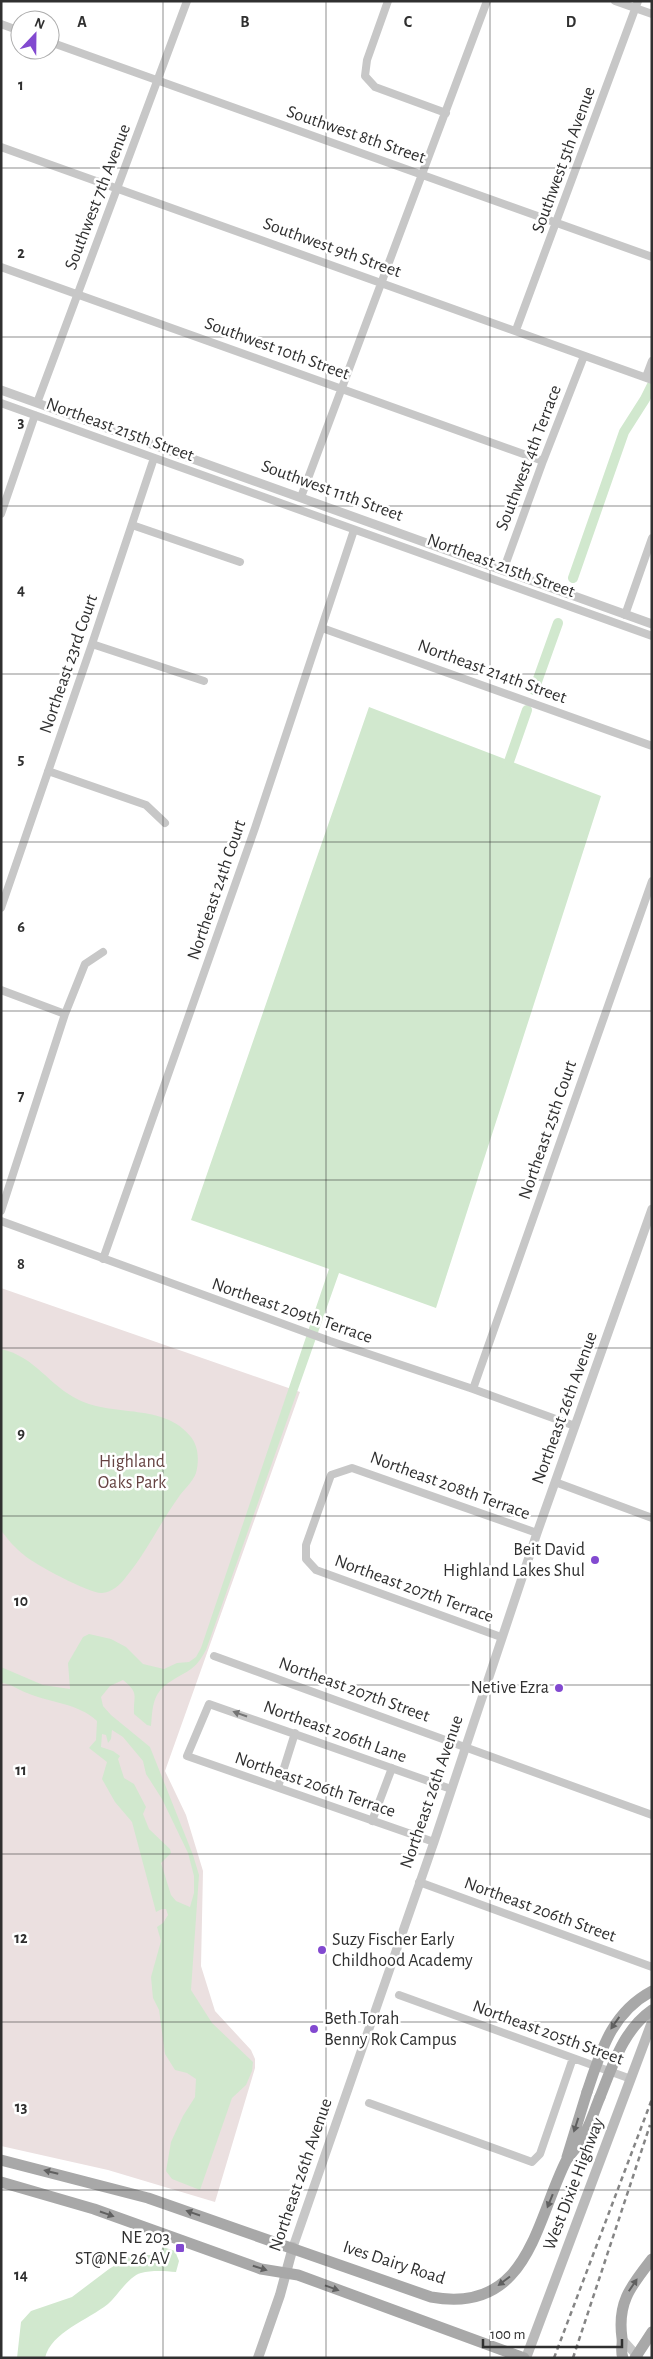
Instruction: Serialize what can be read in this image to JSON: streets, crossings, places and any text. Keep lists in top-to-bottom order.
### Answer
{
  "streets": {
    "main road": ["Northeast 26th Avenue", "West Dixie Highway", "Ives Dairy Road"],
    "street": [
      "Southwest 8th Street",
      "Southwest 5th Avenue",
      "Southwest 7th Avenue",
      "Southwest 9th Street",
      "Southwest 10th Street",
      "Northeast 215th Street",
      "Southwest 4th Terrace",
      "Southwest 11th Street",
      "Northeast 23rd Court",
      "Northeast 214th Street",
      "Northeast 24th Court",
      "Northeast 25th Court",
      "Northeast 209th Terrace",
      "Northeast 208th Terrace",
      "Northeast 207th Terrace",
      "Northeast 207th Street",
      "Northeast 206th Lane",
      "Northeast 206th Terrace",
      "Northeast 206th Street",
      "Northeast 205th Street"
    ]
  },
  "crossings": [
    ["Southwest 8th Street", "Southwest 5th Avenue"],
    ["Southwest 8th Street", "Southwest 7th Avenue"],
    ["Southwest 5th Avenue", "Southwest 9th Street"],
    ["Southwest 7th Avenue", "Southwest 9th Street"],
    ["Southwest 7th Avenue", "Southwest 10th Street"],
    ["Southwest 7th Avenue", "Southwest 11th Street"],
    ["Southwest 9th Street", "Southwest 4th Terrace"],
    ["Southwest 10th Street", "Southwest 4th Terrace"],
    ["Northeast 215th Street", "Northeast 23rd Court"],
    ["Northeast 215th Street", "Northeast 24th Court"],
    ["Southwest 4th Terrace", "Southwest 11th Street"],
    ["Northeast 214th Street", "Northeast 24th Court"],
    ["Northeast 24th Court", "Northeast 209th Terrace"],
    ["Northeast 25th Court", "Northeast 209th Terrace"],
    ["Northeast 209th Terrace", "Northeast 26th Avenue"],
    ["Northeast 26th Avenue", "Northeast 208th Terrace"],
    ["Northeast 26th Avenue", "Northeast 207th Terrace"],
    ["Northeast 26th Avenue", "Northeast 207th Street"],
    ["Northeast 26th Avenue", "Northeast 206th Lane"],
    ["Northeast 26th Avenue", "Northeast 206th Terrace"],
    ["Northeast 26th Avenue", "Northeast 206th Street"],
    ["Northeast 26th Avenue", "Ives Dairy Road"],
    ["Northeast 208th Terrace", "Northeast 207th Terrace"],
    ["Northeast 206th Lane", "Northeast 206th Terrace"],
    ["Northeast 205th Street", "West Dixie Highway"]
  ],
  "parks": ["Highland Oaks Park"],
  "places": {
    "other": [
      "Beit David Highland Lakes Shul",
      "Netive Ezra",
      "Suzy Fischer Early Childhood Academy",
      "Beth Torah Benny Rok Campus"
    ],
    "transit": ["NE 203 ST@NE 26 AV"]
  },
  "scale_bar": "100 m",
  "north": "top",
  "grid": {
    "columns": [
      "A",
      "B",
      "C",
      "D"
    ],
    "rows": [
      "1",
      "2",
      "3",
      "4",
      "5",
      "6",
      "7",
      "8",
      "9",
      "10",
      "11",
      "12",
      "13",
      "14"
    ]
  }
}
